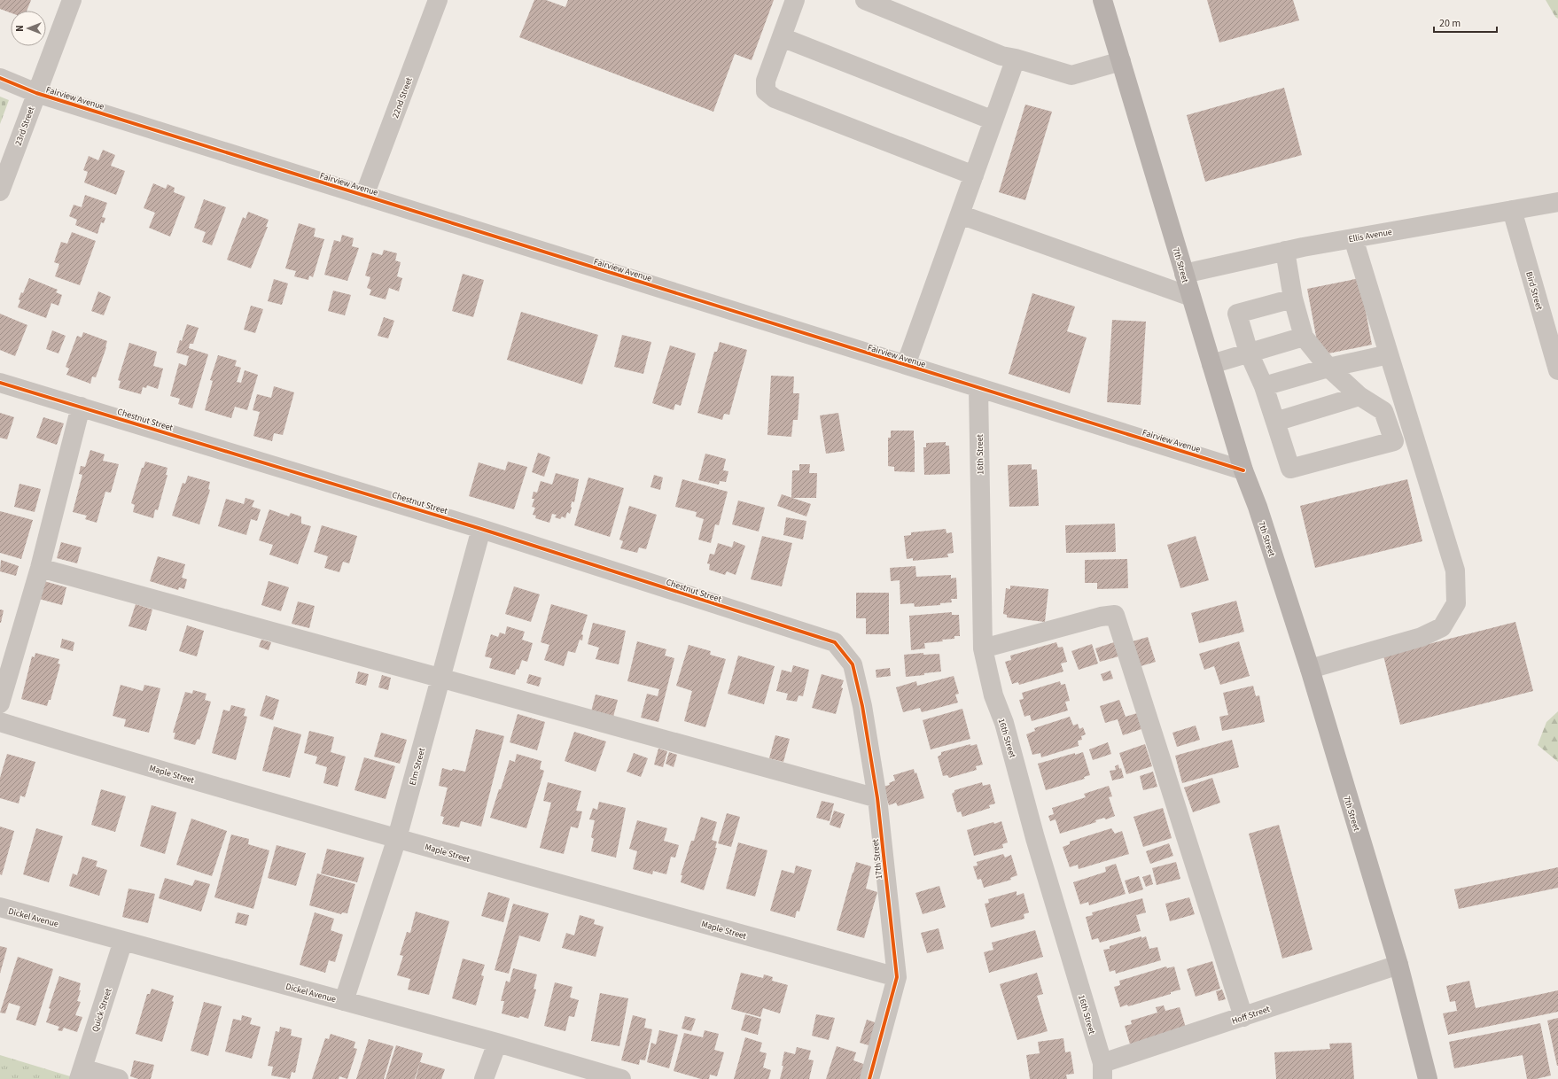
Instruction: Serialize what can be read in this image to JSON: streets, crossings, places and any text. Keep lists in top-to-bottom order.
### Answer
{
  "streets": {
    "main road": ["7th Street"],
    "street": [
      "Fairview Avenue",
      "22nd Street",
      "23rd Street",
      "Ellis Avenue",
      "Bird Street",
      "Chestnut Street",
      "16th Street",
      "Elm Street",
      "Maple Street",
      "17th Street",
      "Dickel Avenue",
      "Quick Street",
      "Hoff Street"
    ]
  },
  "crossings": [
    ["Fairview Avenue", "22nd Street"],
    ["Fairview Avenue", "23rd Street"],
    ["Fairview Avenue", "7th Street"],
    ["Fairview Avenue", "16th Street"],
    ["Ellis Avenue", "7th Street"],
    ["Ellis Avenue", "Bird Street"],
    ["7th Street", "Hoff Street"],
    ["Chestnut Street", "Elm Street"],
    ["Chestnut Street", "17th Street"],
    ["16th Street", "Hoff Street"],
    ["Elm Street", "Maple Street"],
    ["Elm Street", "Dickel Avenue"],
    ["Maple Street", "17th Street"],
    ["Dickel Avenue", "Quick Street"]
  ],
  "scale_bar": "20 m",
  "north": "left"
}
